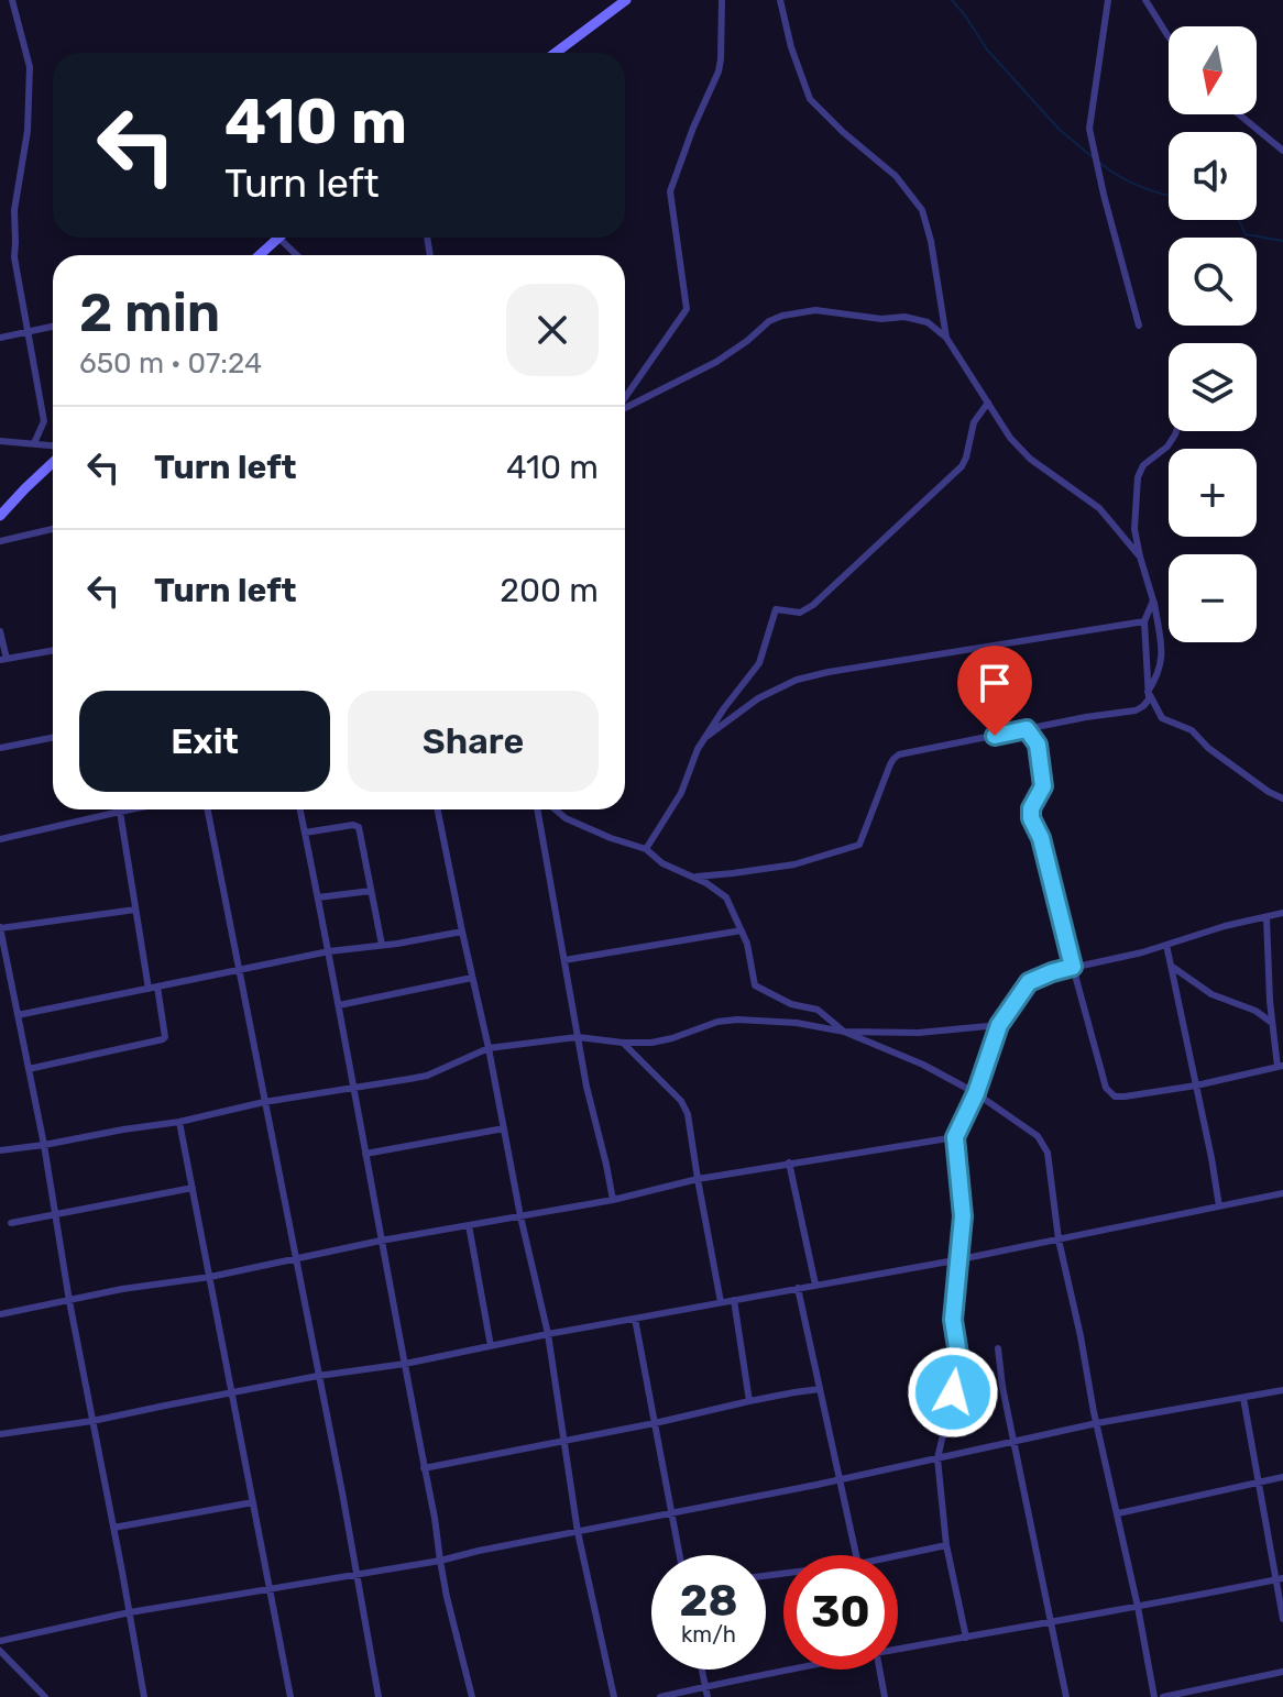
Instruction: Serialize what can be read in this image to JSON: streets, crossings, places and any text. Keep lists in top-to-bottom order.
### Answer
{
  "north": "bottom",
  "page": {
    "map_buttons": ["+", "−"],
    "turn": ["410 m", "Turn left"],
    "heading": ["2 min", "650 m · 07:24"],
    "list": [
      {
        "name": "Turn left",
        "value": "410 m"
      },
      {
        "name": "Turn left",
        "value": "200 m"
      }
    ],
    "buttons": ["Exit", "Share"],
    "speed": "28 km/h",
    "limit": "30"
  }
}
